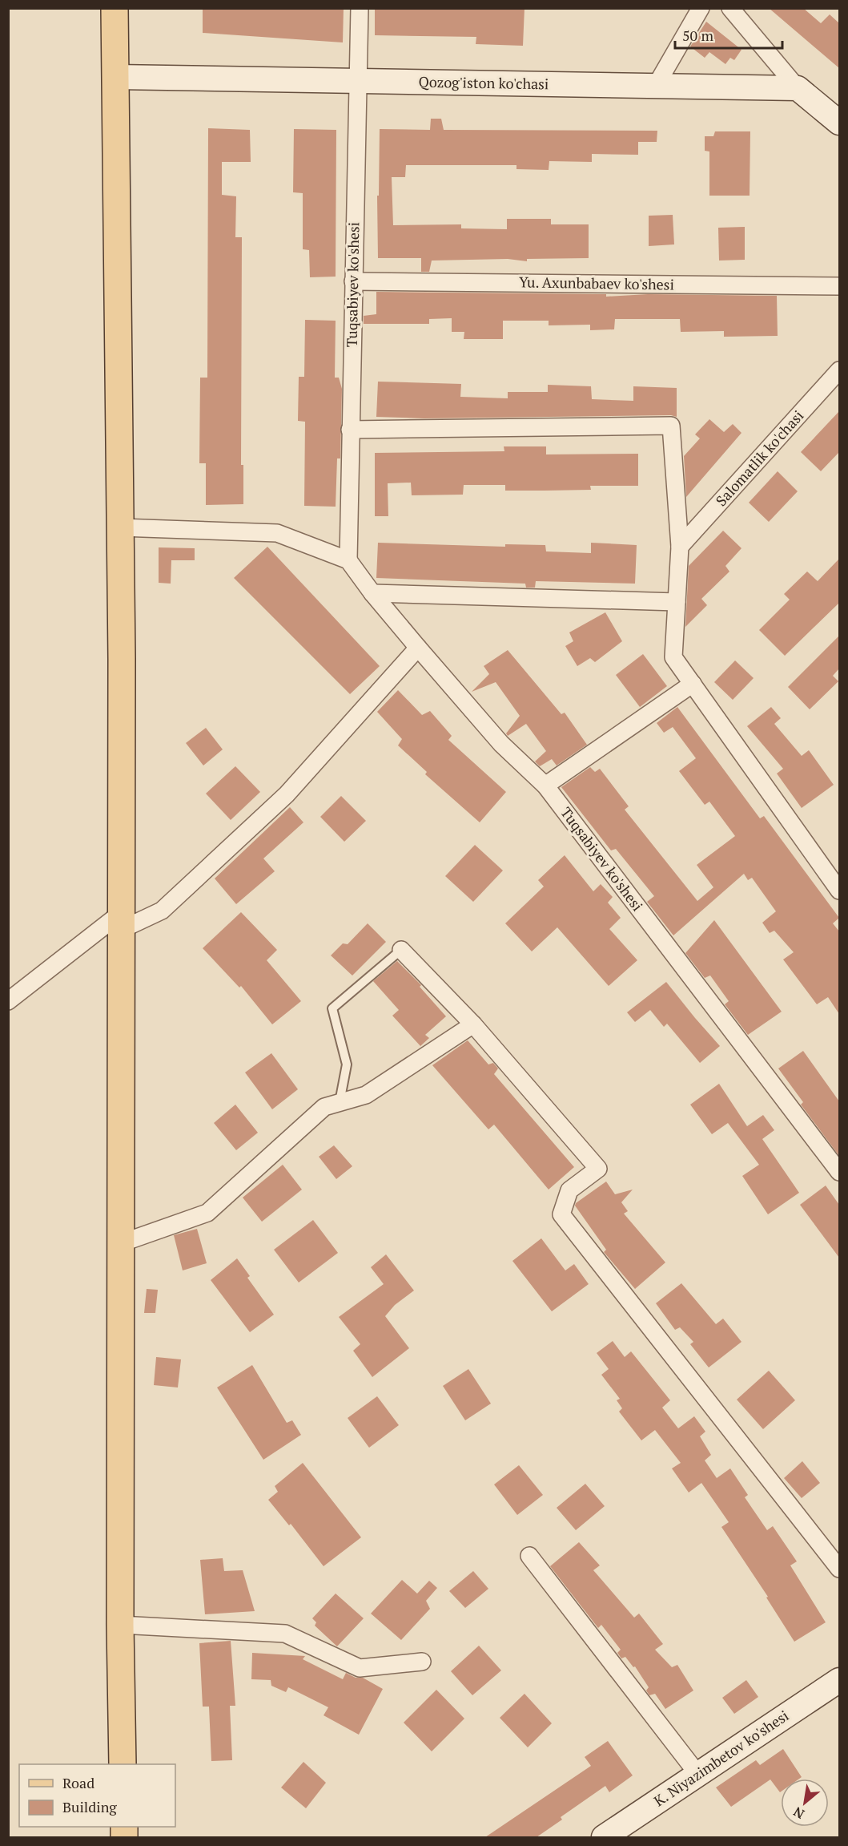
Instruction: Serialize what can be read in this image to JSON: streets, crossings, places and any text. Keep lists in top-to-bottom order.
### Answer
{
  "streets": {
    "street": [
      "Qozog'iston ko'chasi",
      "Yu. Axunbabaev ko'shesi",
      "Tuqsabiyev ko'shesi",
      "Salomatlik ko'chasi",
      "K. Niyazimbetov ko'shesi"
    ]
  },
  "crossings": [
    ["Qozog'iston ko'chasi", "Tuqsabiyev ko'shesi"],
    ["Yu. Axunbabaev ko'shesi", "Tuqsabiyev ko'shesi"]
  ],
  "legend": ["Road", "Building"],
  "scale_bar": "50 m",
  "north": "bottom left"
}
